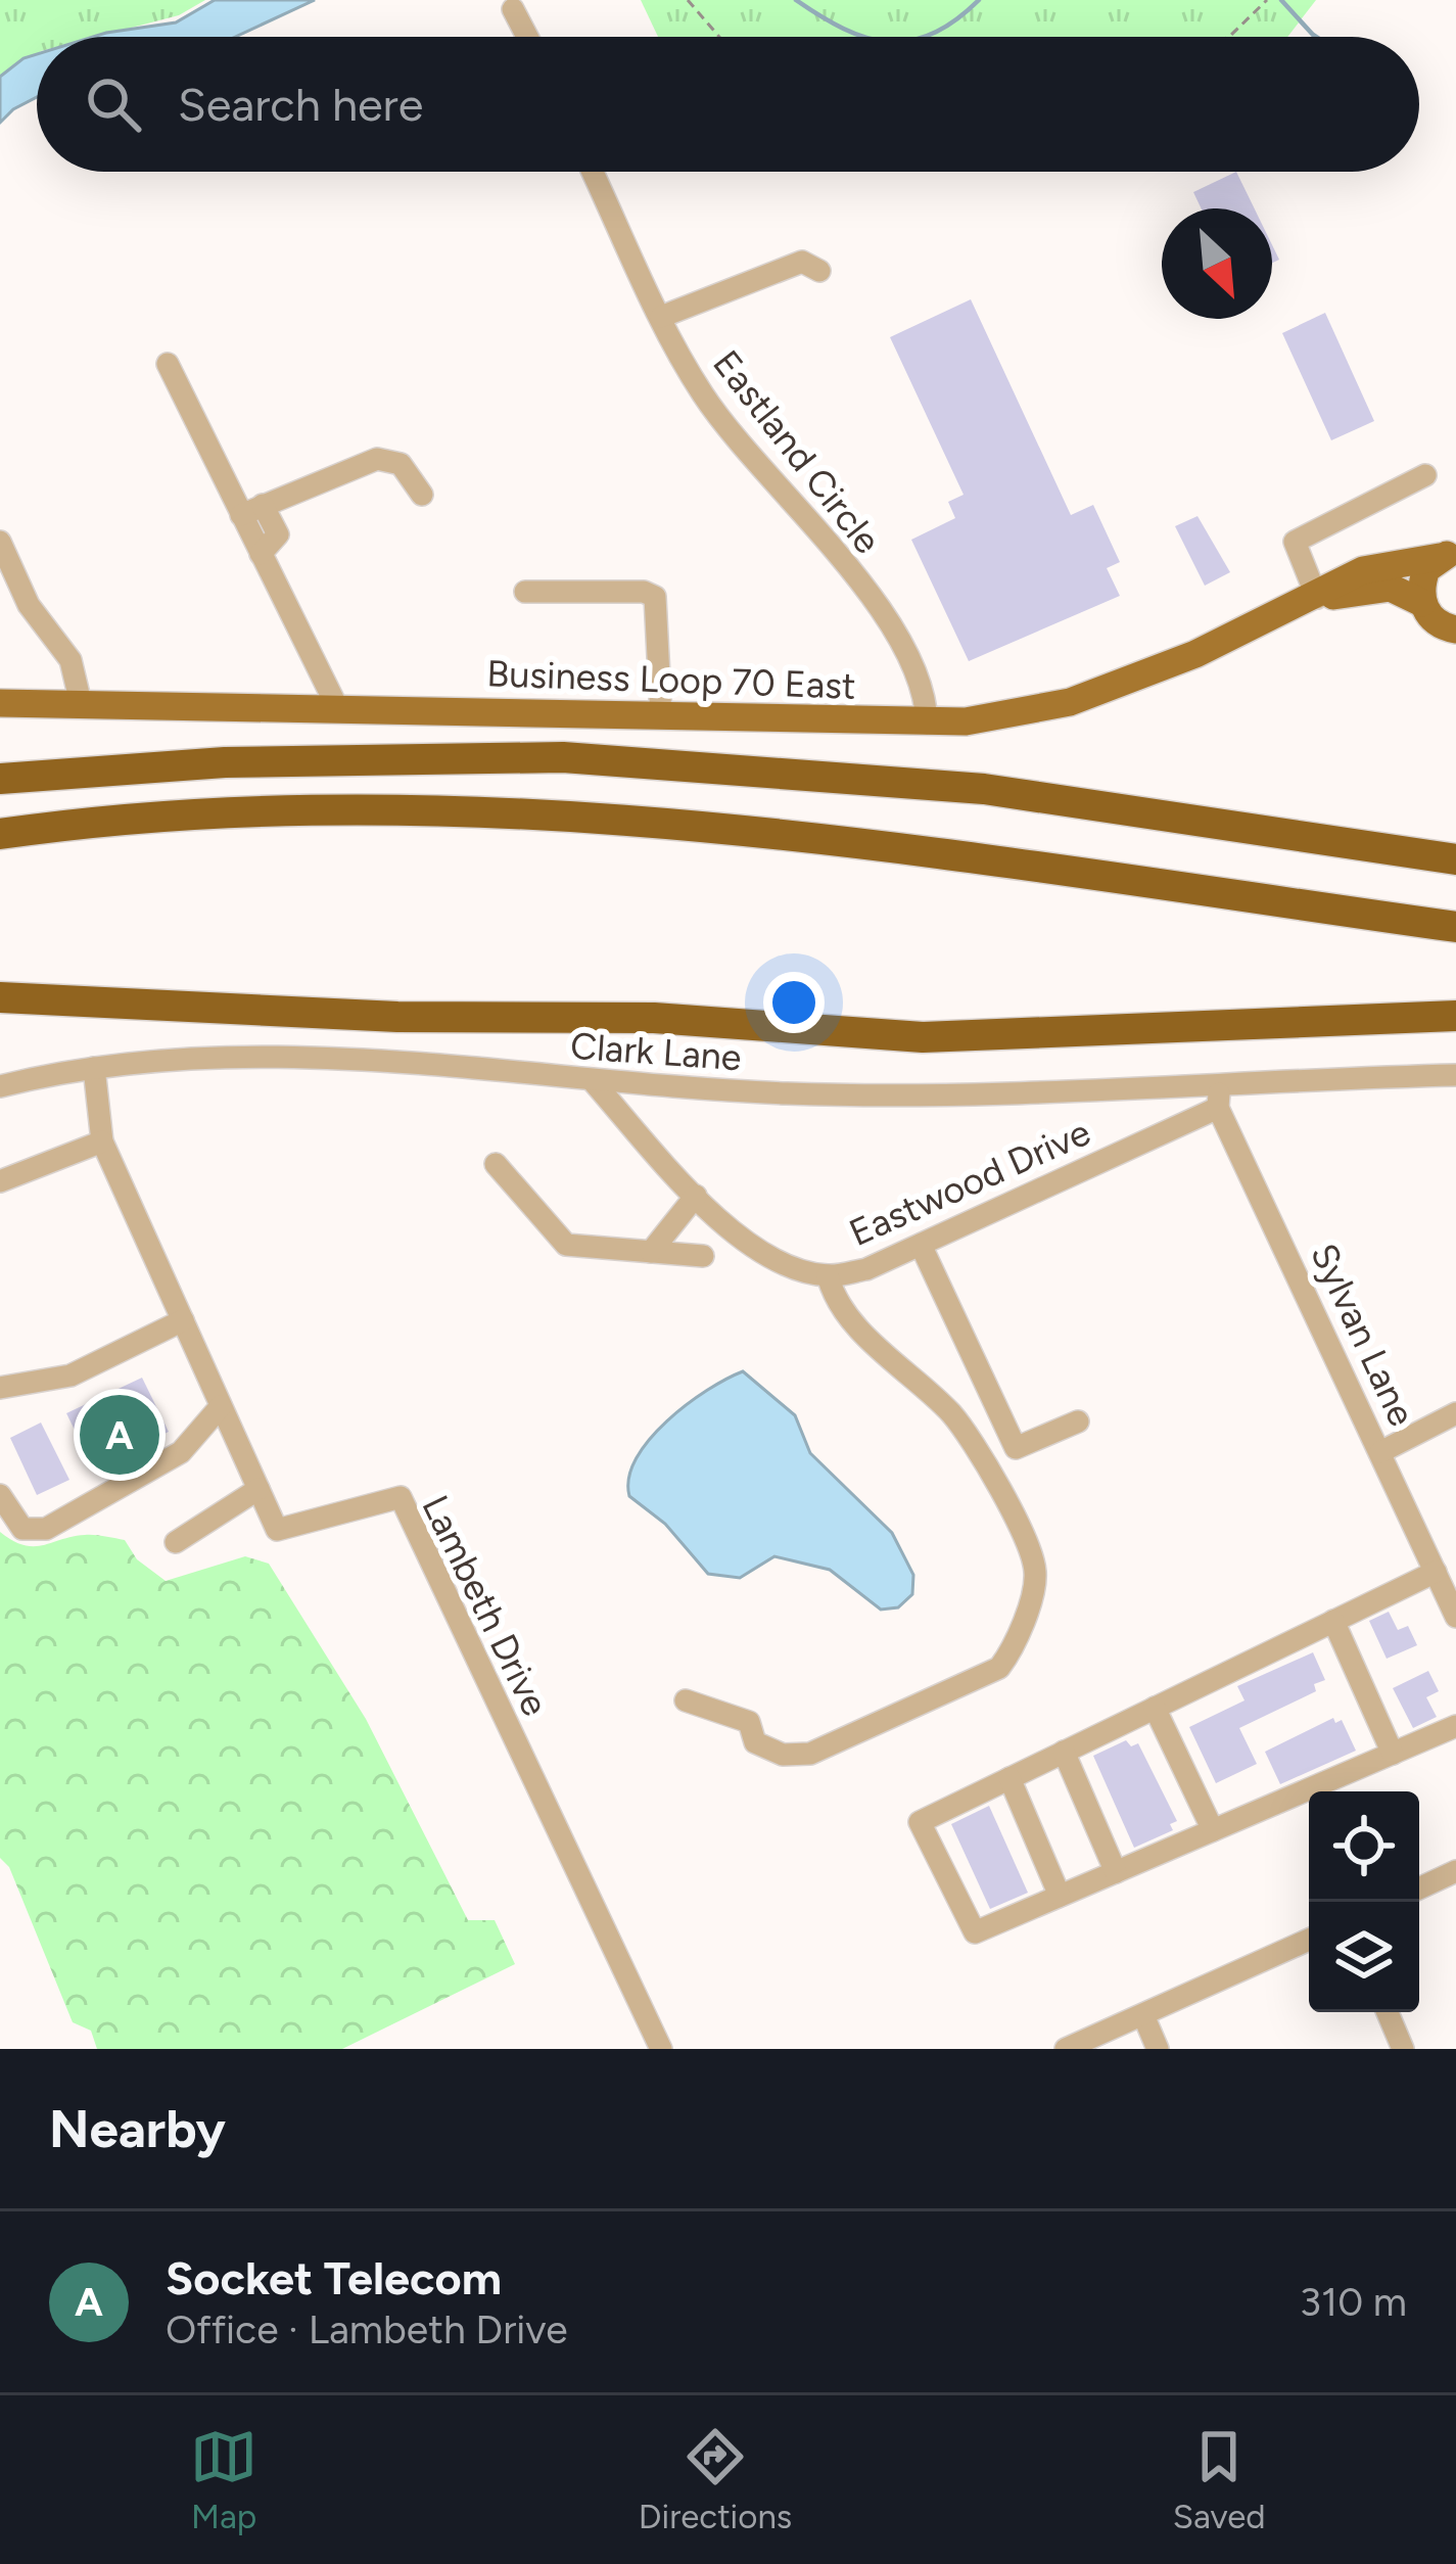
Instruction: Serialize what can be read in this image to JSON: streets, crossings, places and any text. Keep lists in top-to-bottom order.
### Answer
{
  "streets": {
    "main road": ["Business Loop 70 East"],
    "street": [
      "Eastland Circle",
      "Clark Lane",
      "Eastwood Drive",
      "Sylvan Lane",
      "Lambeth Drive"
    ]
  },
  "crossings": [
    ["Eastland Circle", "Business Loop 70 East"],
    ["Clark Lane", "Eastwood Drive"],
    ["Clark Lane", "Sylvan Lane"],
    ["Clark Lane", "Lambeth Drive"],
    ["Eastwood Drive", "Sylvan Lane"]
  ],
  "north": "bottom right",
  "page": {
    "search": "Search here",
    "pins": "A",
    "heading": "Nearby",
    "list": [
      {
        "mark": "A",
        "name": "Socket Telecom",
        "note": "Office · Lambeth Drive",
        "value": "310 m"
      }
    ],
    "nav": ["Map", "Directions", "Saved"]
  }
}
